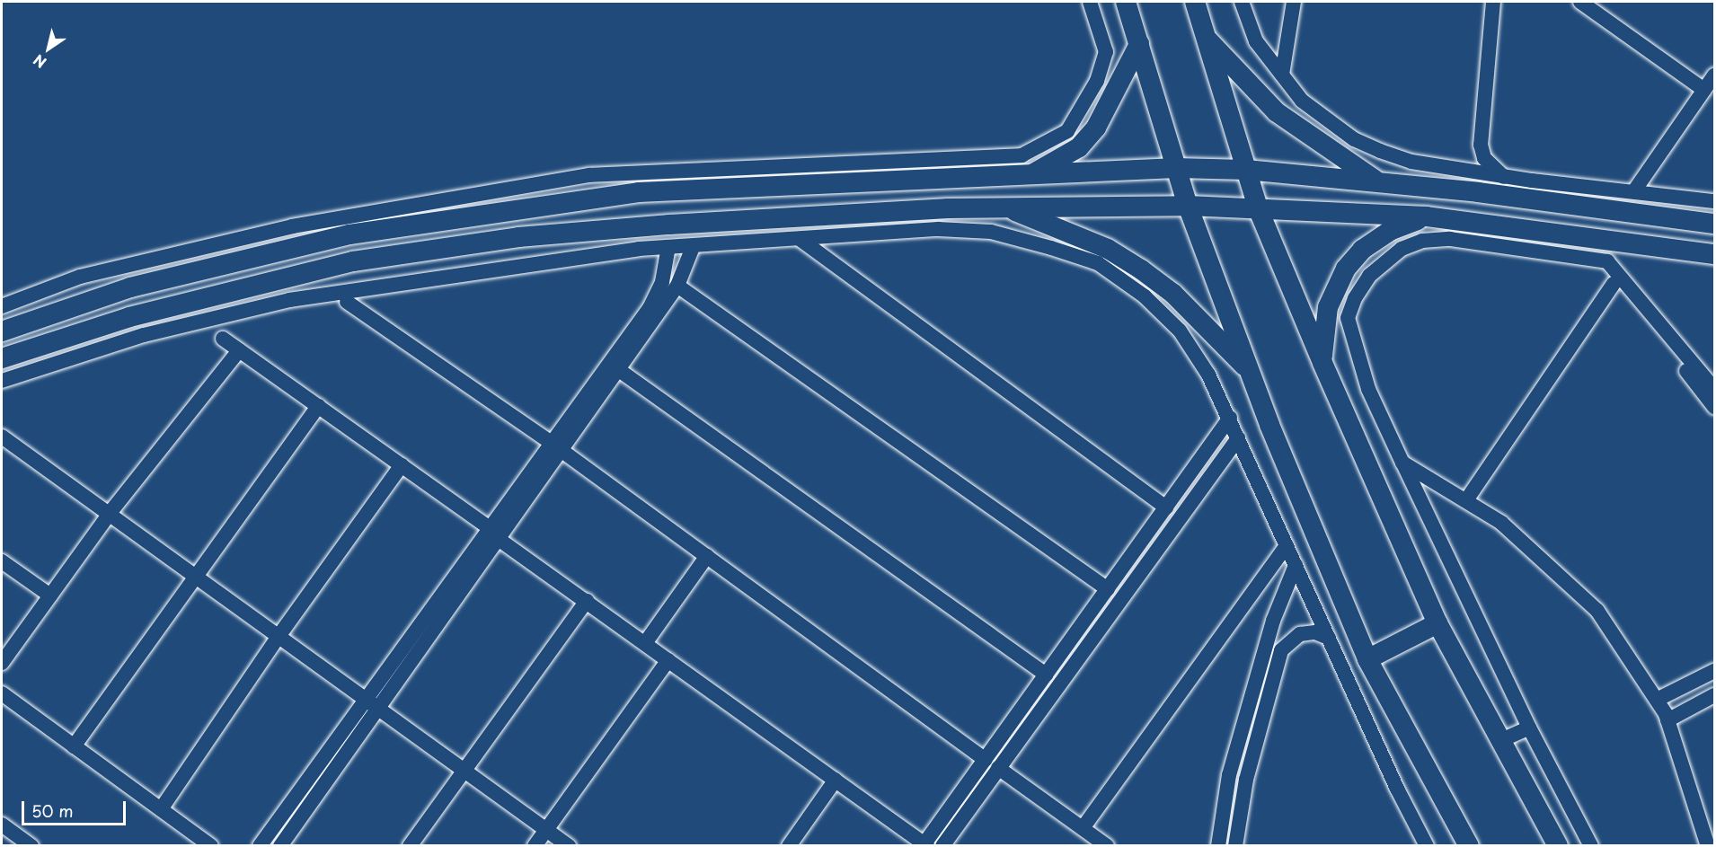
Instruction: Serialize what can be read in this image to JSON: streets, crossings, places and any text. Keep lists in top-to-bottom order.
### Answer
{
  "scale_bar": "50 m",
  "north": "bottom left"
}
